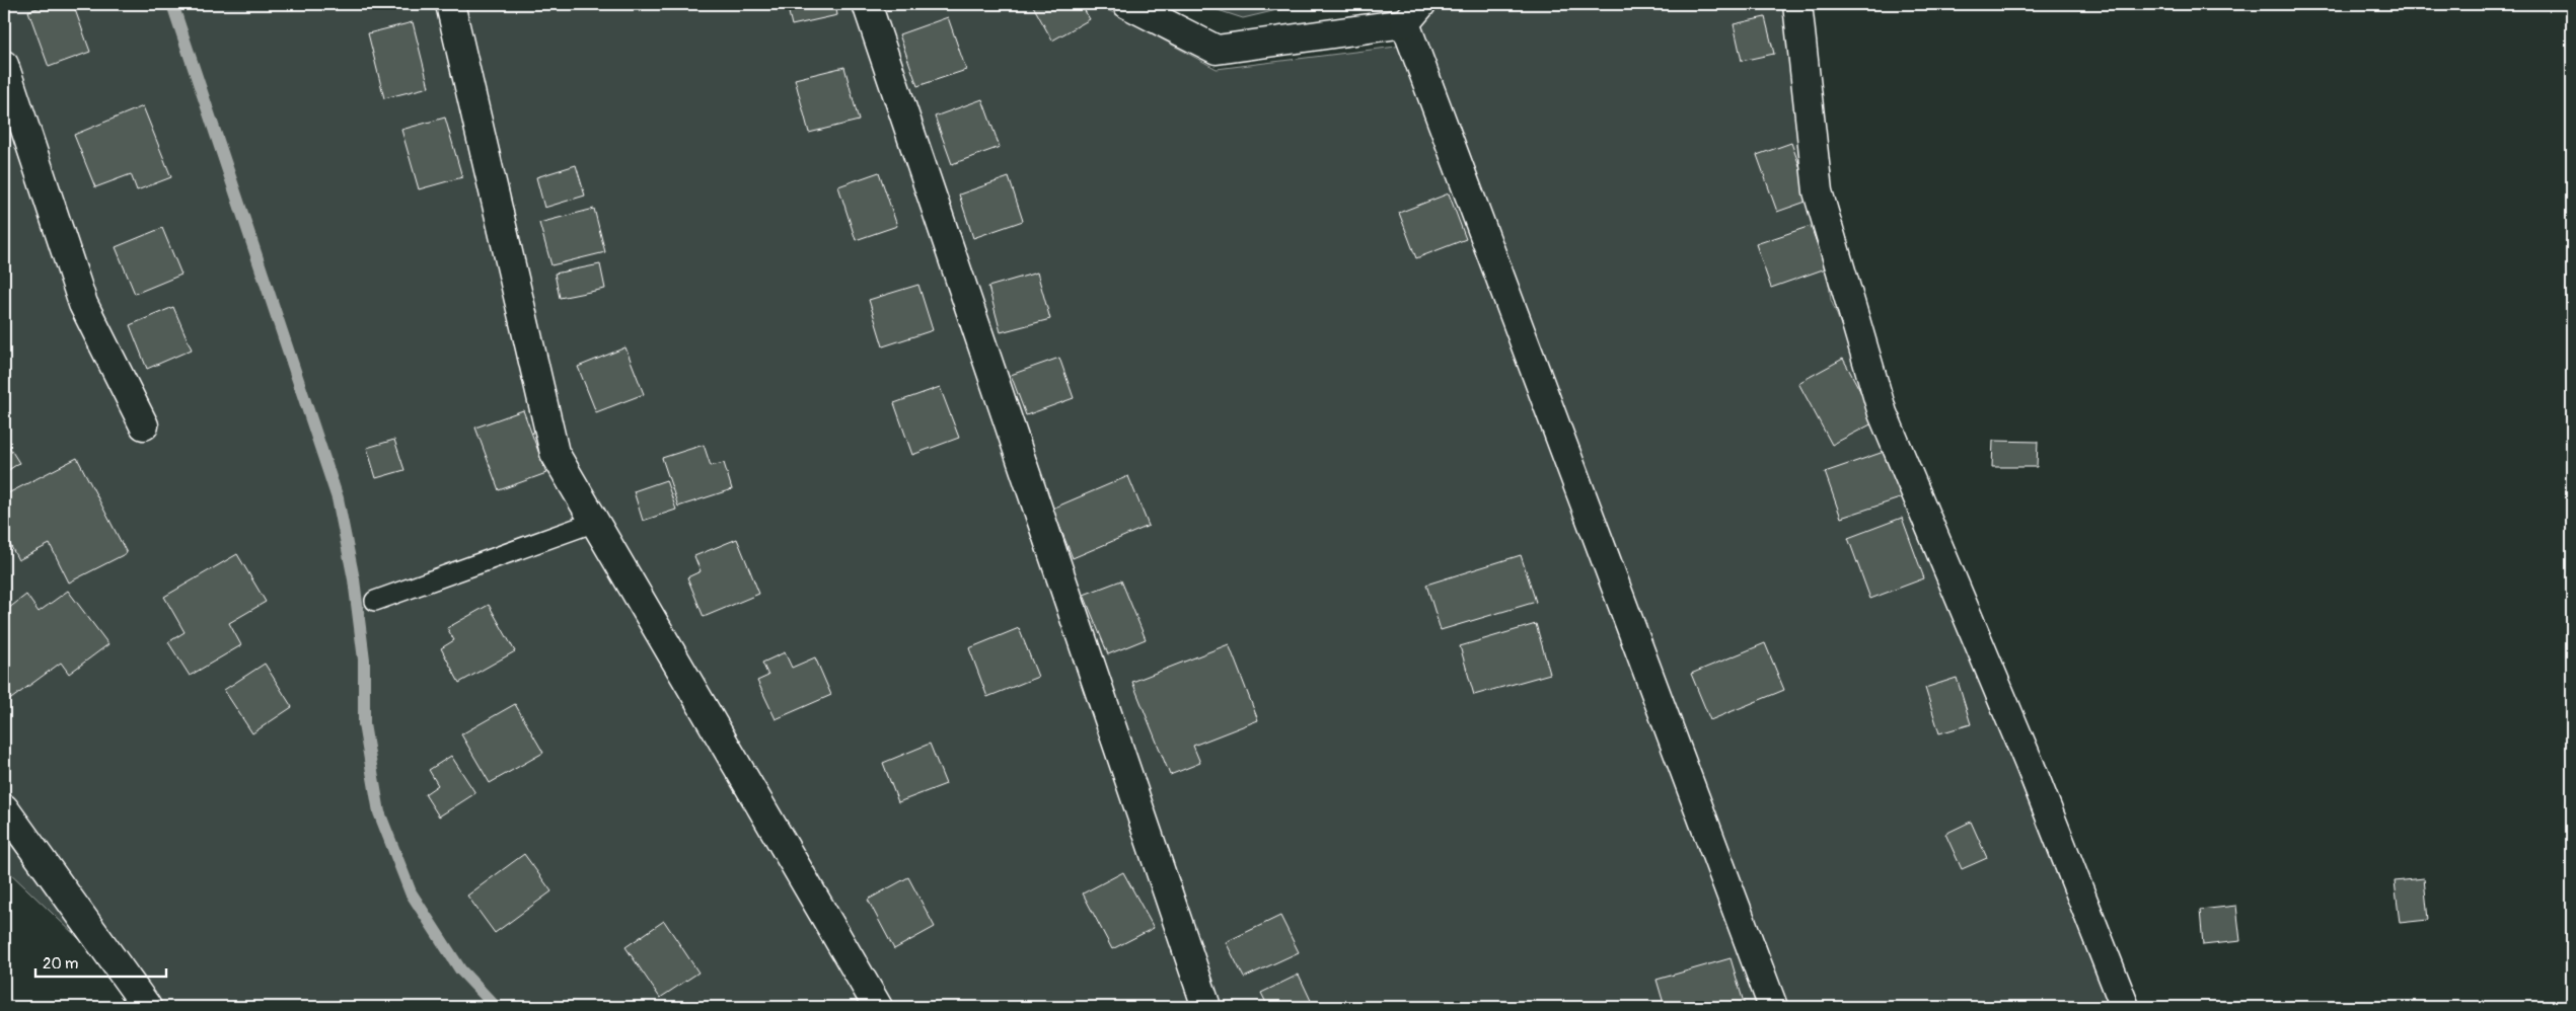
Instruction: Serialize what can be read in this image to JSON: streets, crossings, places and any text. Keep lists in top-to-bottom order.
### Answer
{
  "scale_bar": "20 m"
}
